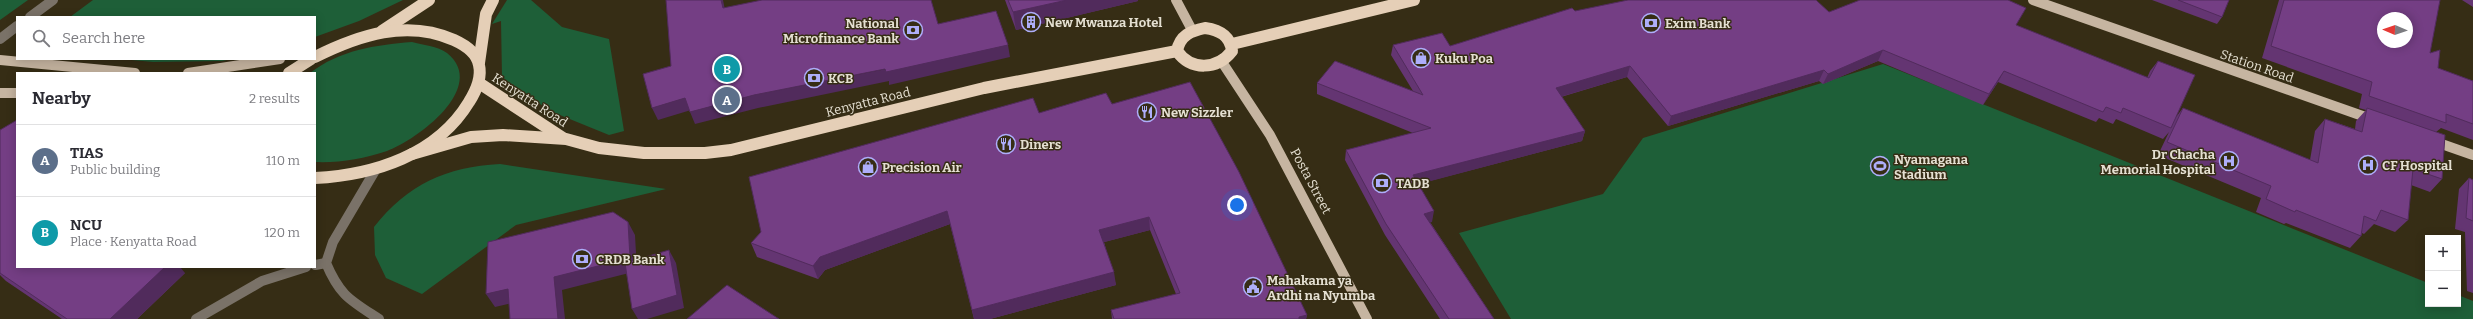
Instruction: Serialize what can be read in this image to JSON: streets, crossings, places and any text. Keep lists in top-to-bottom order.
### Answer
{
  "streets": {
    "highway": ["Kenyatta Road"],
    "main road": ["Station Road", "Posta Street"]
  },
  "crossings": [
    ["Kenyatta Road", "Posta Street"]
  ],
  "places": {
    "building": ["New Mwanza Hotel"],
    "bank": [
      "Exim Bank",
      "National Microfinance Bank",
      "KCB",
      "TADB",
      "CRDB Bank"
    ],
    "shop": ["Kuku Poa", "Precision Air"],
    "restaurant": ["New Sizzler", "Diners"],
    "hospital": ["Dr Chacha Memorial Hospital", "CF Hospital"],
    "sports": ["Nyamagana Stadium"],
    "public building": ["Mahakama ya Ardhi na Nyumba"]
  },
  "north": "left",
  "page": {
    "search": "Search here",
    "pins": ["B", "A"],
    "heading": ["Nearby", "2 results"],
    "list": [
      {
        "mark": "A",
        "name": "TIAS",
        "note": "Public building",
        "value": "110 m"
      },
      {
        "mark": "B",
        "name": "NCU",
        "note": "Place · Kenyatta Road",
        "value": "120 m"
      }
    ],
    "map_buttons": ["+", "−"]
  }
}
